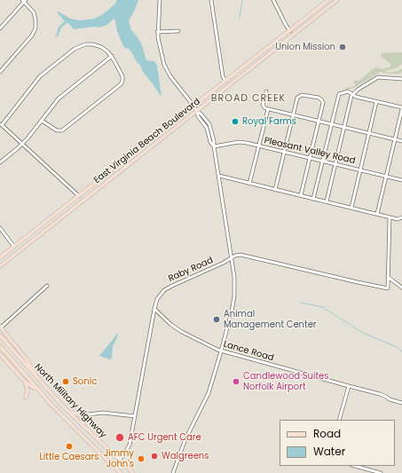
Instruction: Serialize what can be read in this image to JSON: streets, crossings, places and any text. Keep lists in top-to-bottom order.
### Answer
{
  "streets": {
    "main road": ["East Virginia Beach Boulevard", "North Military Highway"],
    "street": ["Pleasant Valley Road", "Raby Road", "Lance Road"]
  },
  "crossings": [
    ["Raby Road", "Lance Road"],
    ["Raby Road", "North Military Highway"]
  ],
  "districts": ["BROAD CREEK"],
  "places": [
    "Union Mission",
    "Royal Farms",
    "Animal Management Center",
    "Sonic",
    "Candlewood Suites Norfolk Airport",
    "AFC Urgent Care",
    "Little Caesars",
    "Walgreens",
    "Jimmy John's"
  ],
  "legend": ["Road", "Water"]
}
